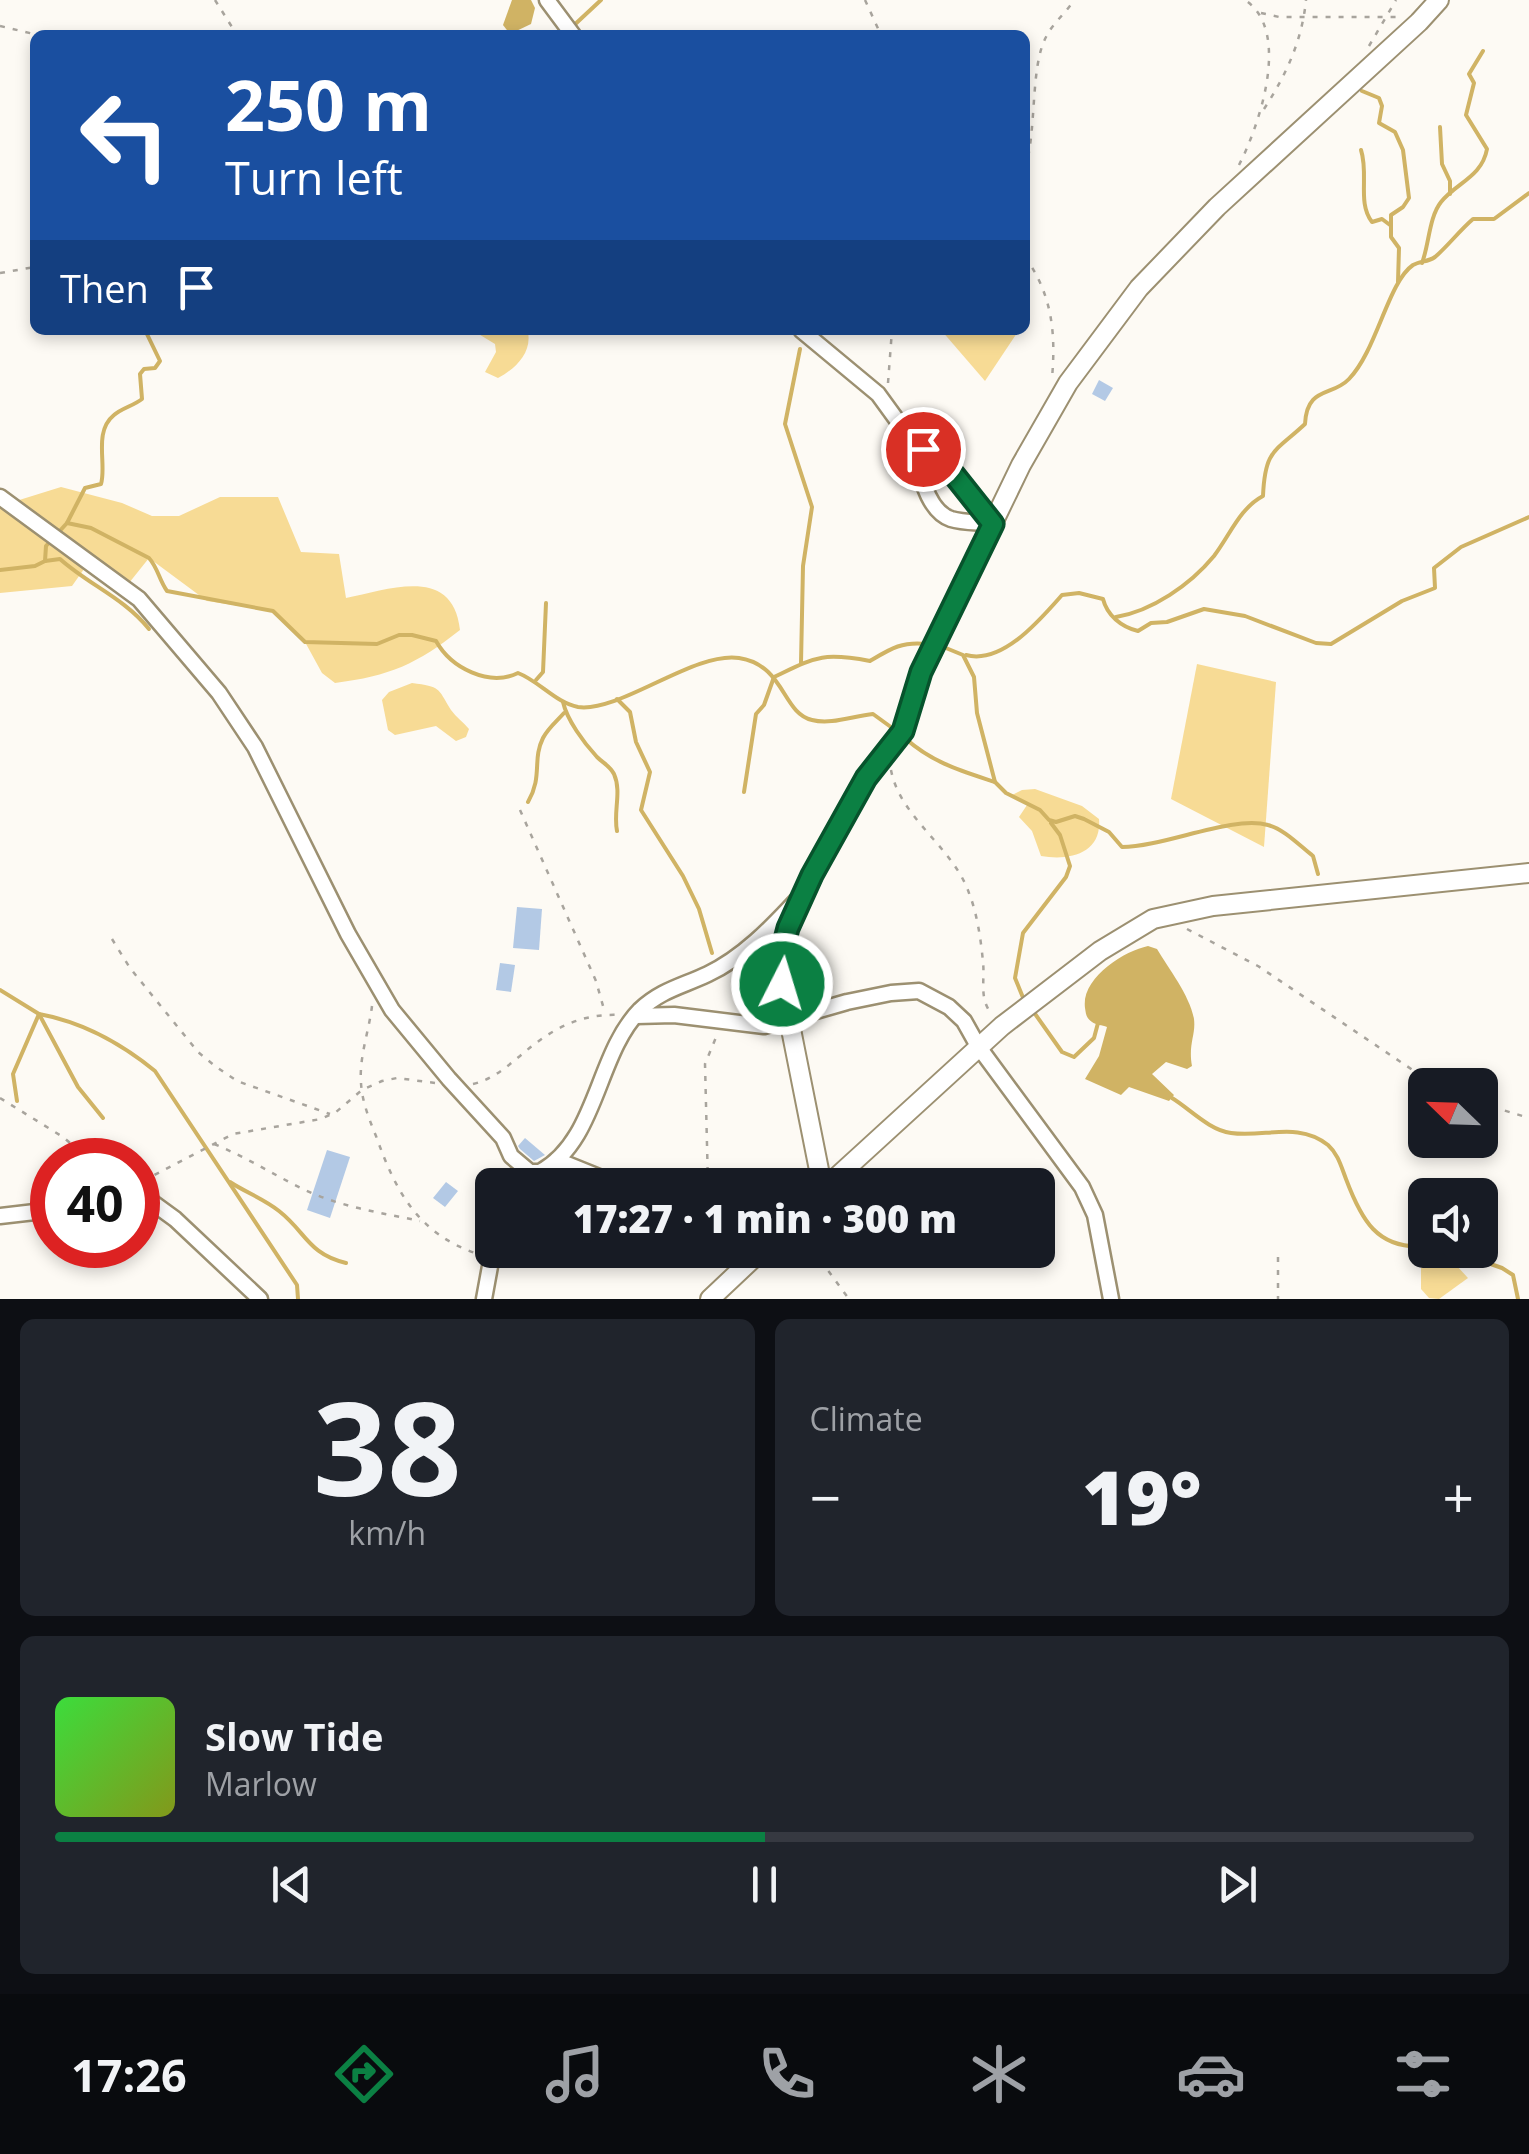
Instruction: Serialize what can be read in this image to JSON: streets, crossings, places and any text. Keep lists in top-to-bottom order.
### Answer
{
  "north": "top left",
  "page": {
    "turn": ["250 m", "Turn left"],
    "then": "Then",
    "limit": "40",
    "trip": "17:27 · 1 min · 300 m",
    "tile": [
      ["38", "km/h"],
      "Climate"
    ],
    "heat": ["−", "19°", "+"],
    "song": ["Slow Tide", "Marlow"],
    "tabs": "17:26"
  }
}
